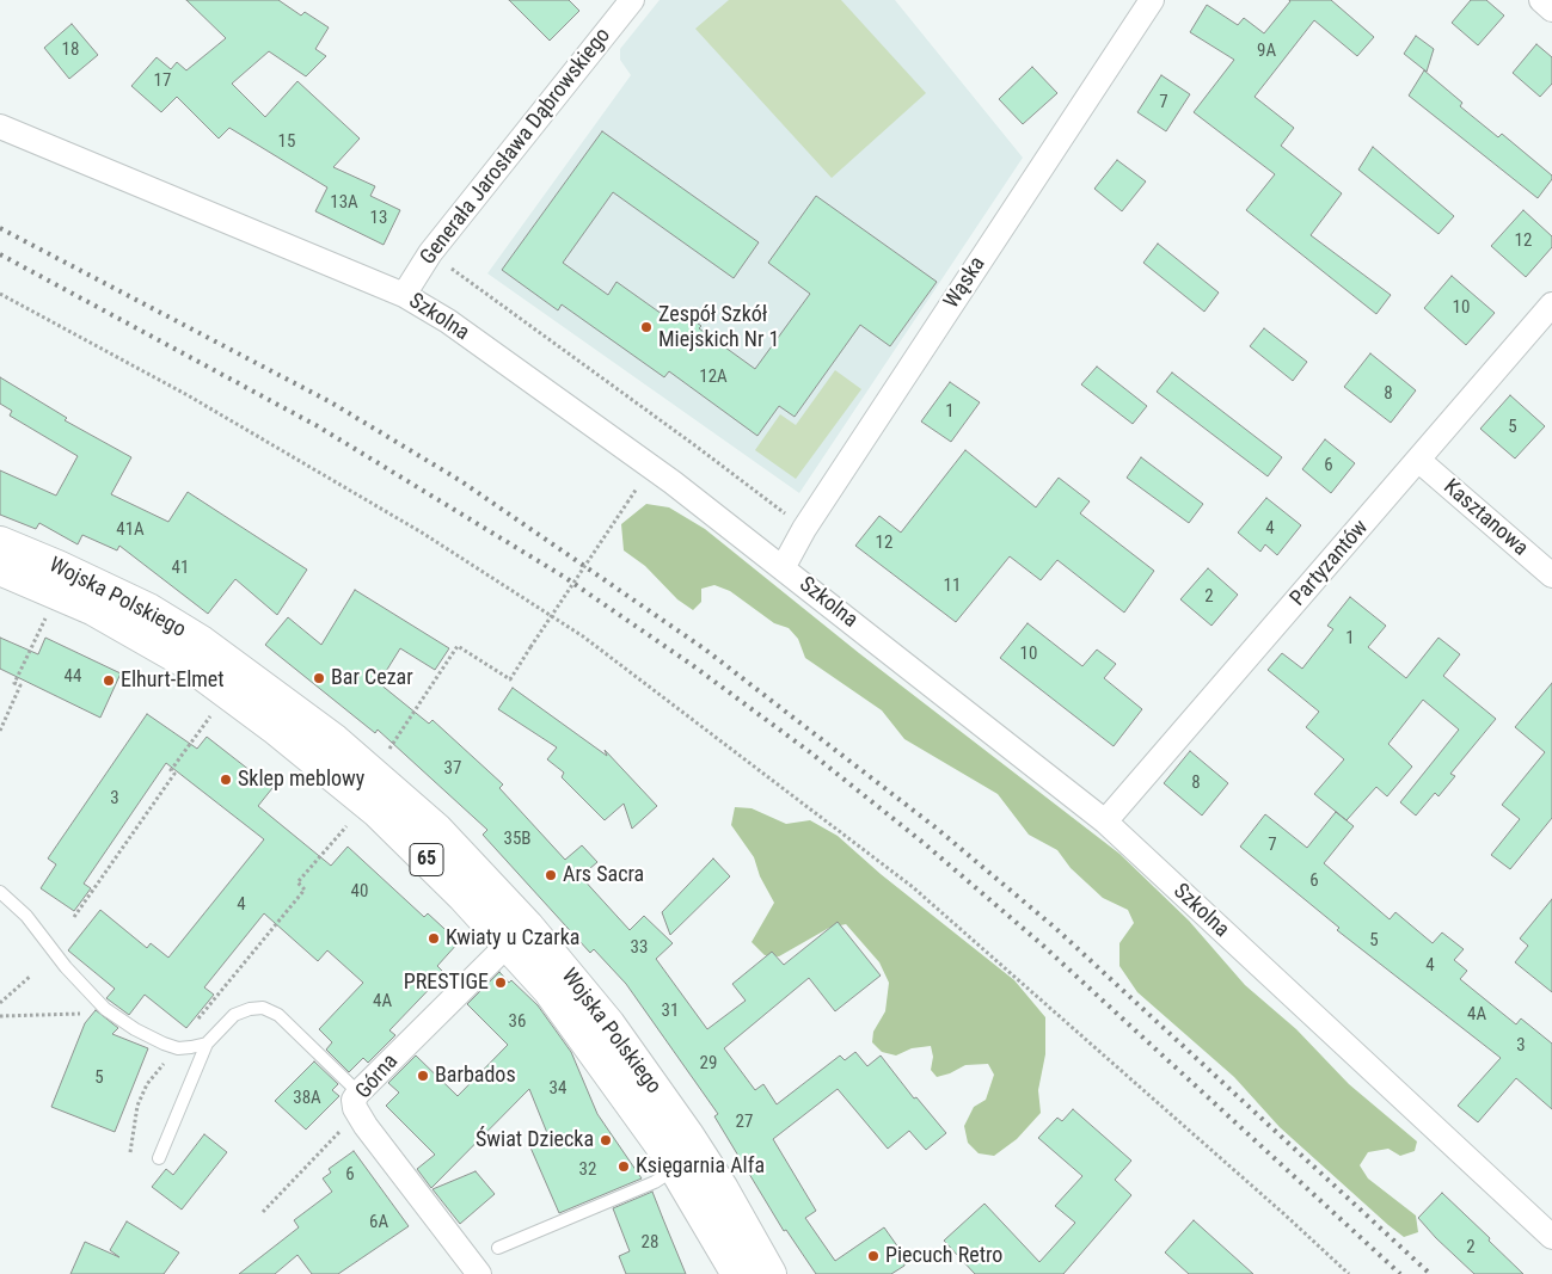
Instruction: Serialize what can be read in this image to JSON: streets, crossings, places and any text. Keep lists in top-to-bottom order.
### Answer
{
  "streets": {
    "main road": ["Wojska Polskiego", "65"],
    "street": [
      "Generała Jarosława Dąbrowskiego",
      "Wąska",
      "Szkolna",
      "Kasztanowa",
      "Partyzantów",
      "Górna"
    ]
  },
  "crossings": [
    ["Generała Jarosława Dąbrowskiego", "Szkolna"],
    ["Wąska", "Szkolna"],
    ["Szkolna", "Partyzantów"],
    ["Kasztanowa", "Partyzantów"],
    ["Wojska Polskiego", "Górna"]
  ],
  "places": [
    "Zespół Szkół Miejskich Nr 1",
    "Bar Cezar",
    "Elhurt-Elmet",
    "Sklep meblowy",
    "Ars Sacra",
    "Kwiaty u Czarka",
    "PRESTIGE",
    "Barbados",
    "Świat Dziecka",
    "Księgarnia Alfa",
    "Piecuch Retro"
  ],
  "house_numbers": [
    "18",
    "9A",
    "17",
    "7",
    "15",
    "13A",
    "13",
    "12",
    "10",
    "12A",
    "8",
    "1",
    "5",
    "6",
    "4",
    "41A",
    "12",
    "41",
    "11",
    "2",
    "1",
    "10",
    "44",
    "37",
    "8",
    "3",
    "35B",
    "7",
    "6",
    "40",
    "4",
    "5",
    "33",
    "4",
    "4A",
    "31",
    "4A",
    "36",
    "3",
    "29",
    "5",
    "34",
    "38A",
    "27",
    "32",
    "6",
    "6A",
    "28",
    "2"
  ]
}
